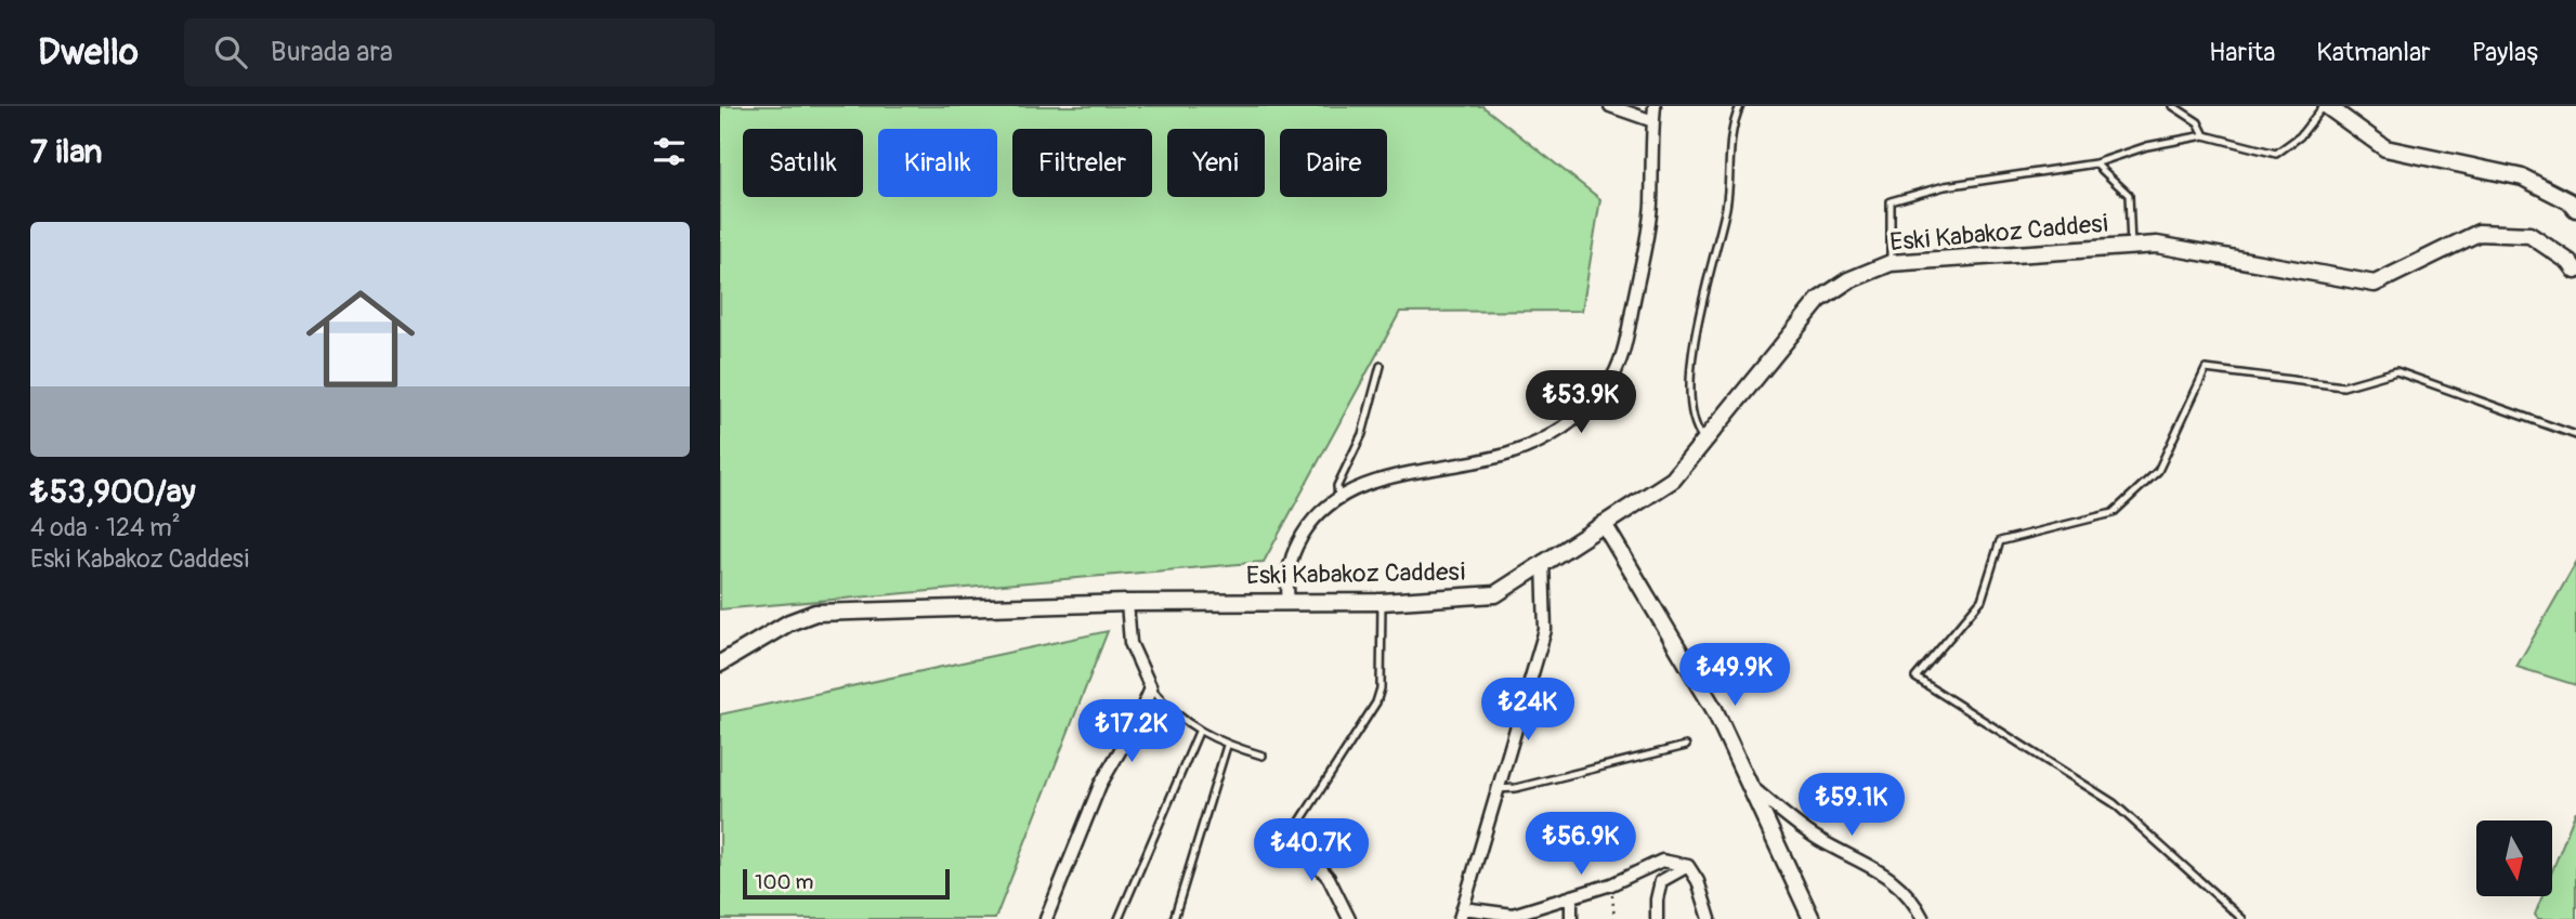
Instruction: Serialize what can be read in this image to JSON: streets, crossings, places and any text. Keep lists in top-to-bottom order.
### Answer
{
  "streets": {
    "street": ["Eski Kabakoz Caddesi"]
  },
  "scale_bar": "100 m",
  "north": "bottom",
  "page": {
    "header": "Dwello",
    "search": "Burada ara",
    "nav": ["Harita", "Katmanlar", "Paylaş"],
    "heading": "7 ilan",
    "chip": [
      "Satılık",
      "Kiralık",
      "Filtreler",
      "Yeni",
      "Daire"
    ],
    "list": [
      {
        "name": "₺53,900/ay",
        "note": "4 oda · 124 m² · Eski Kabakoz Caddesi"
      }
    ],
    "price": [
      "₺53.9K",
      "₺49.9K",
      "₺24K",
      "₺17.2K",
      "₺59.1K",
      "₺56.9K",
      "₺40.7K"
    ],
    "scale": "100 m"
  }
}
